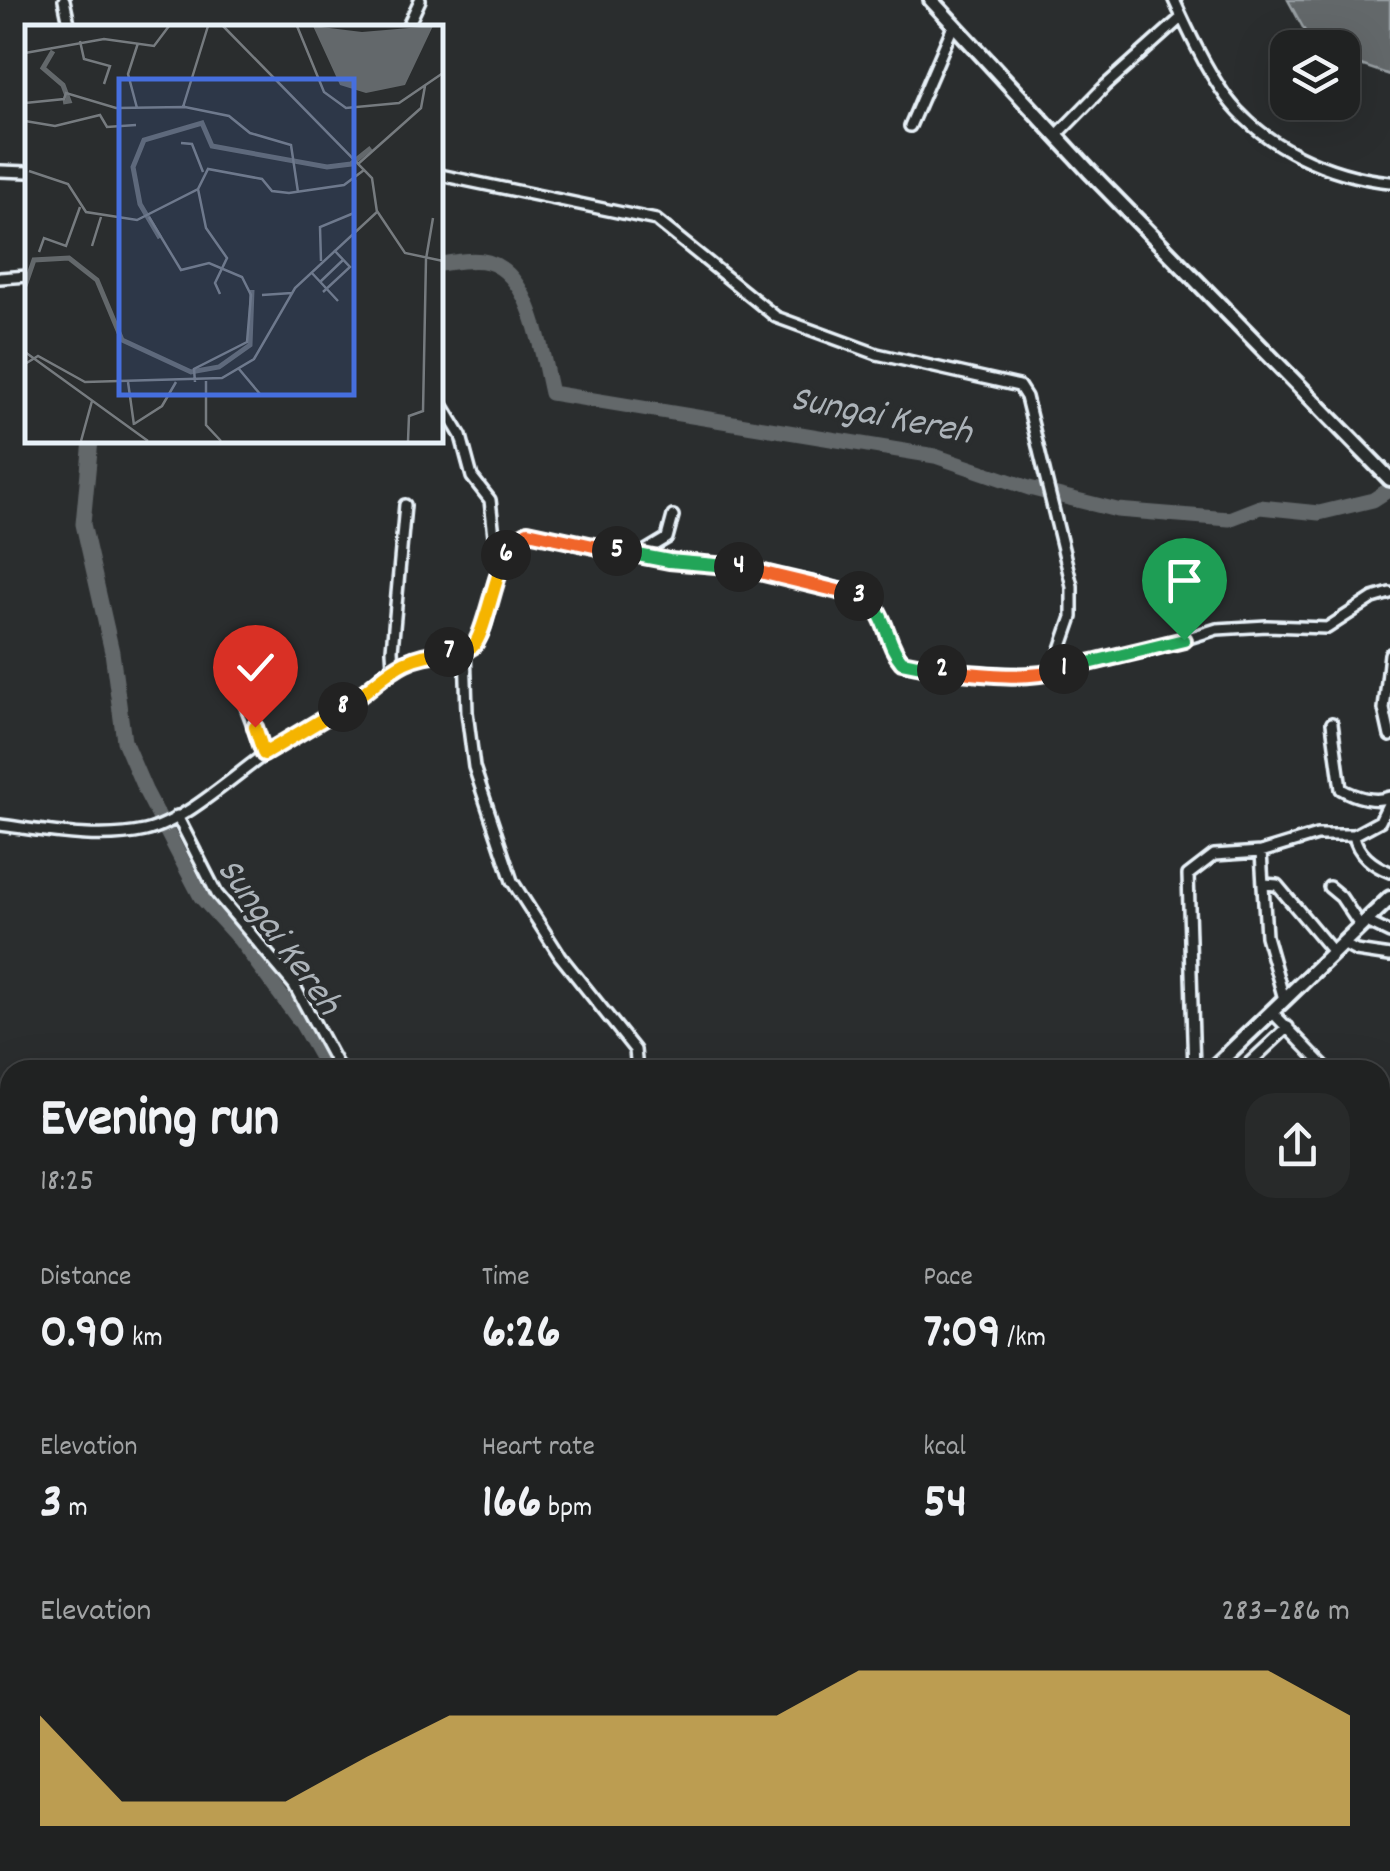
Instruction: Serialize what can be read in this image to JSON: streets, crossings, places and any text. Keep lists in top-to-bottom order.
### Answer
{
  "water": ["Sungai Kereh"],
  "page": {
    "pins": [
      "5",
      "6",
      "4",
      "3",
      "7",
      "1",
      "2",
      "8"
    ],
    "heading": ["Evening run", "18:25"],
    "stats": [
      ["Distance", "0.90 km"],
      ["Time", "6:26"],
      ["Pace", "7:09 /km"],
      ["Elevation", "3 m"],
      ["Heart rate", "166 bpm"],
      ["kcal", "54"]
    ],
    "chart": ["Elevation", "283–286 m"]
  }
}
